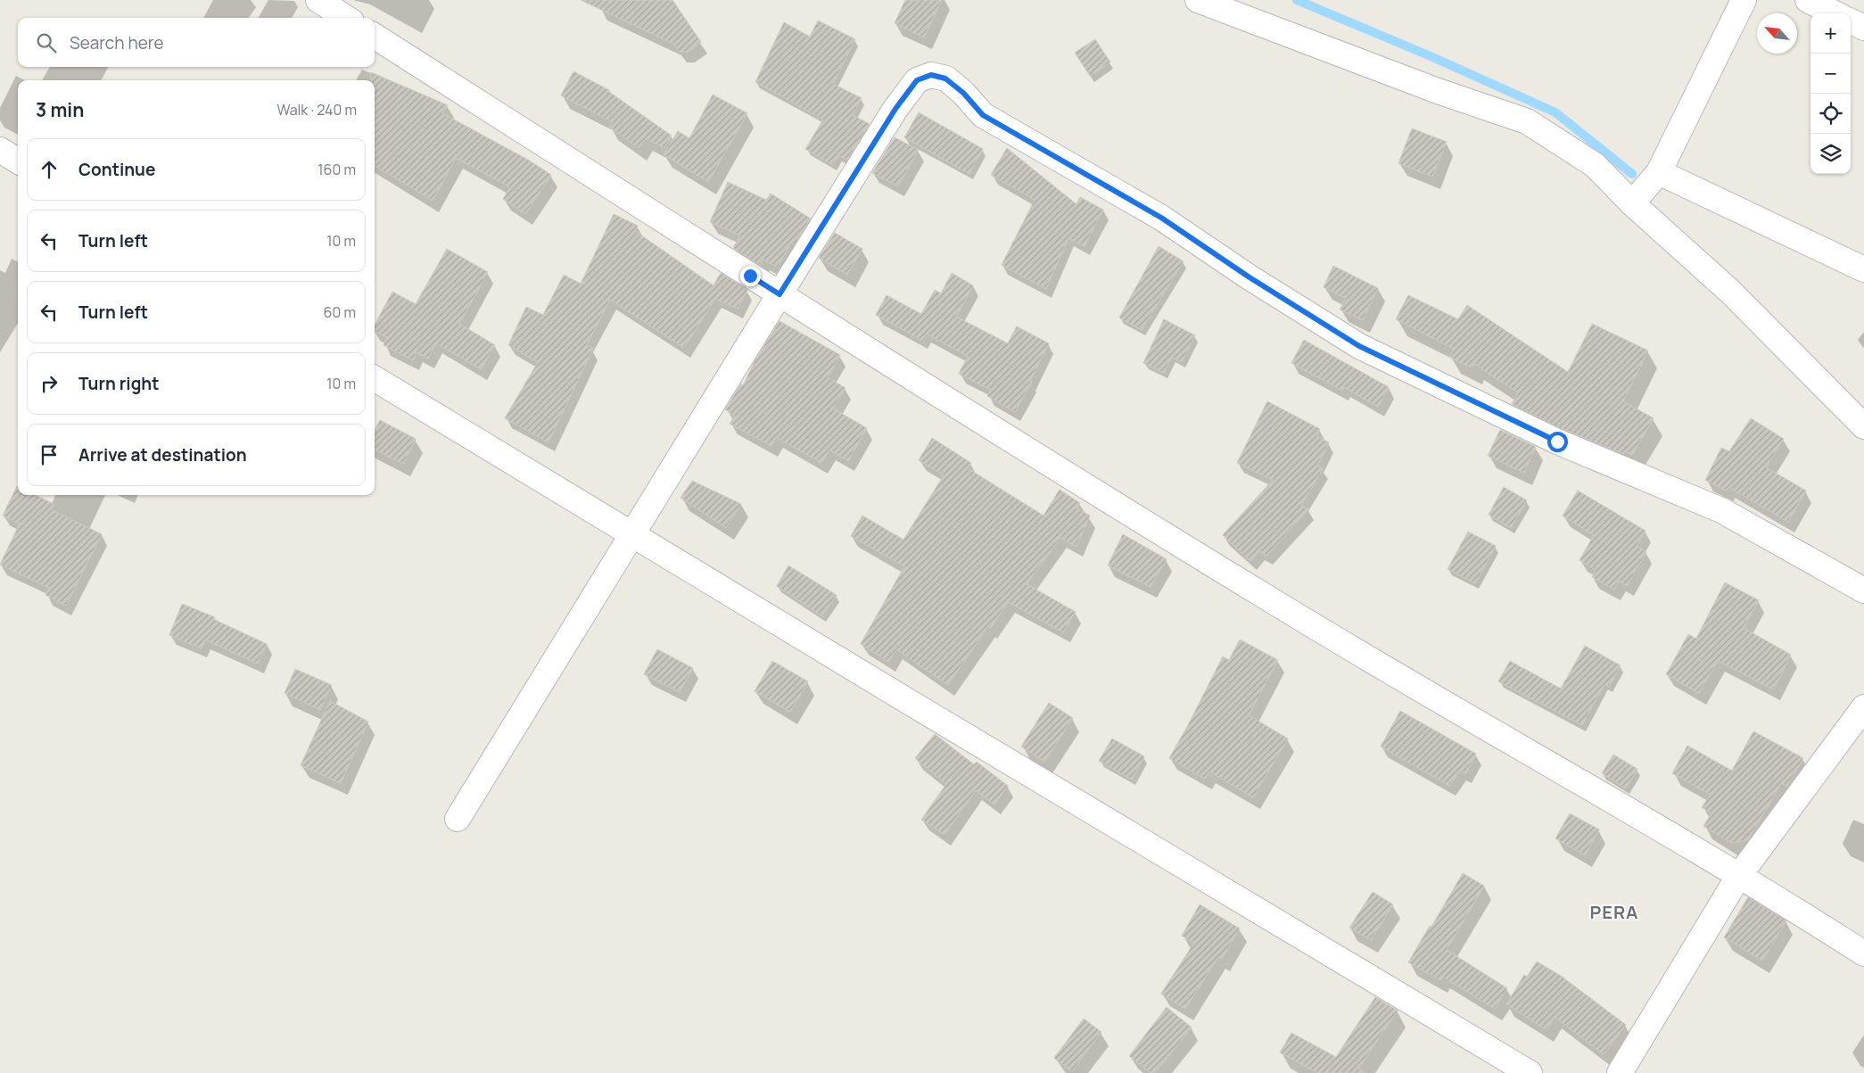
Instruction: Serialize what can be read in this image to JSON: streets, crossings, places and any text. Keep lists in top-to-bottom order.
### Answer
{
  "districts": ["PERA"],
  "north": "top left",
  "page": {
    "map_buttons": ["+", "−"],
    "search": "Search here",
    "heading": ["3 min", "Walk · 240 m"],
    "list": [
      ["Continue", "160 m"],
      ["Turn left", "10 m"],
      ["Turn left", "60 m"],
      ["Turn right", "10 m"],
      "Arrive at destination"
    ]
  }
}
